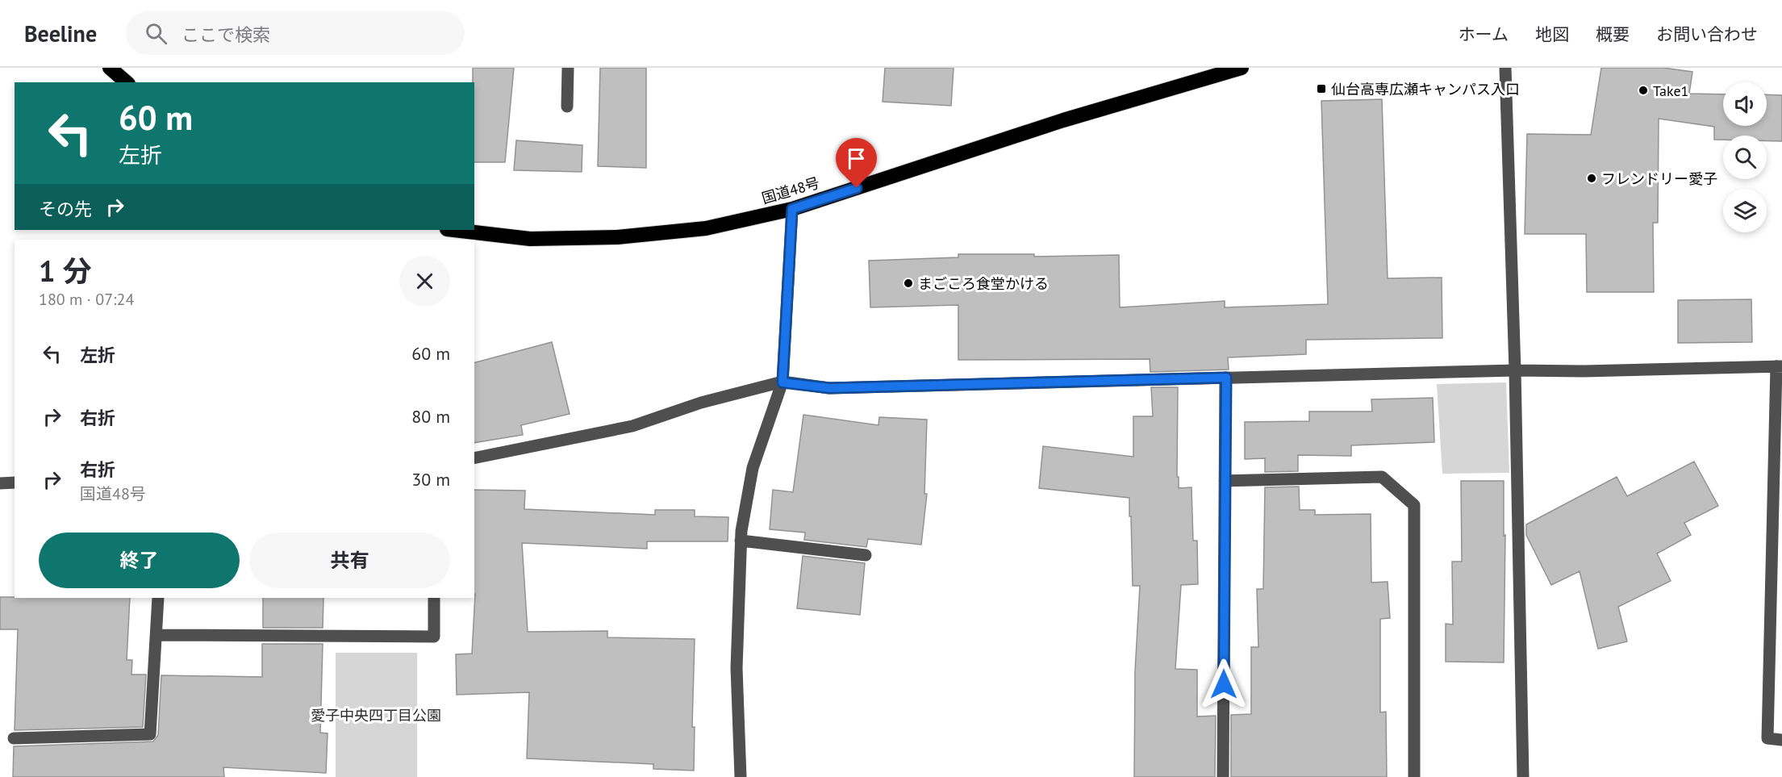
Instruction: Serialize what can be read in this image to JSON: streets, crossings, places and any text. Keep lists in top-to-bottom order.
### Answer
{
  "streets": {
    "highway": ["国道48号"]
  },
  "parks": ["愛子中央四丁目公園"],
  "places": {
    "transit": ["仙台高専広瀬キャンパス入口"],
    "other": ["Take1", "フレンドリー愛子", "まごころ食堂かける"]
  },
  "page": {
    "header": "Beeline",
    "search": "ここで検索",
    "nav": [
      "ホーム",
      "地図",
      "概要",
      "お問い合わせ"
    ],
    "turn": ["60 m", "左折"],
    "then": "その先",
    "heading": ["1 分", "180 m · 07:24"],
    "list": [
      {
        "name": "左折",
        "value": "60 m"
      },
      {
        "name": "右折",
        "value": "80 m"
      },
      {
        "name": "右折",
        "note": "国道48号",
        "value": "30 m"
      }
    ],
    "buttons": ["終了", "共有"]
  }
}
